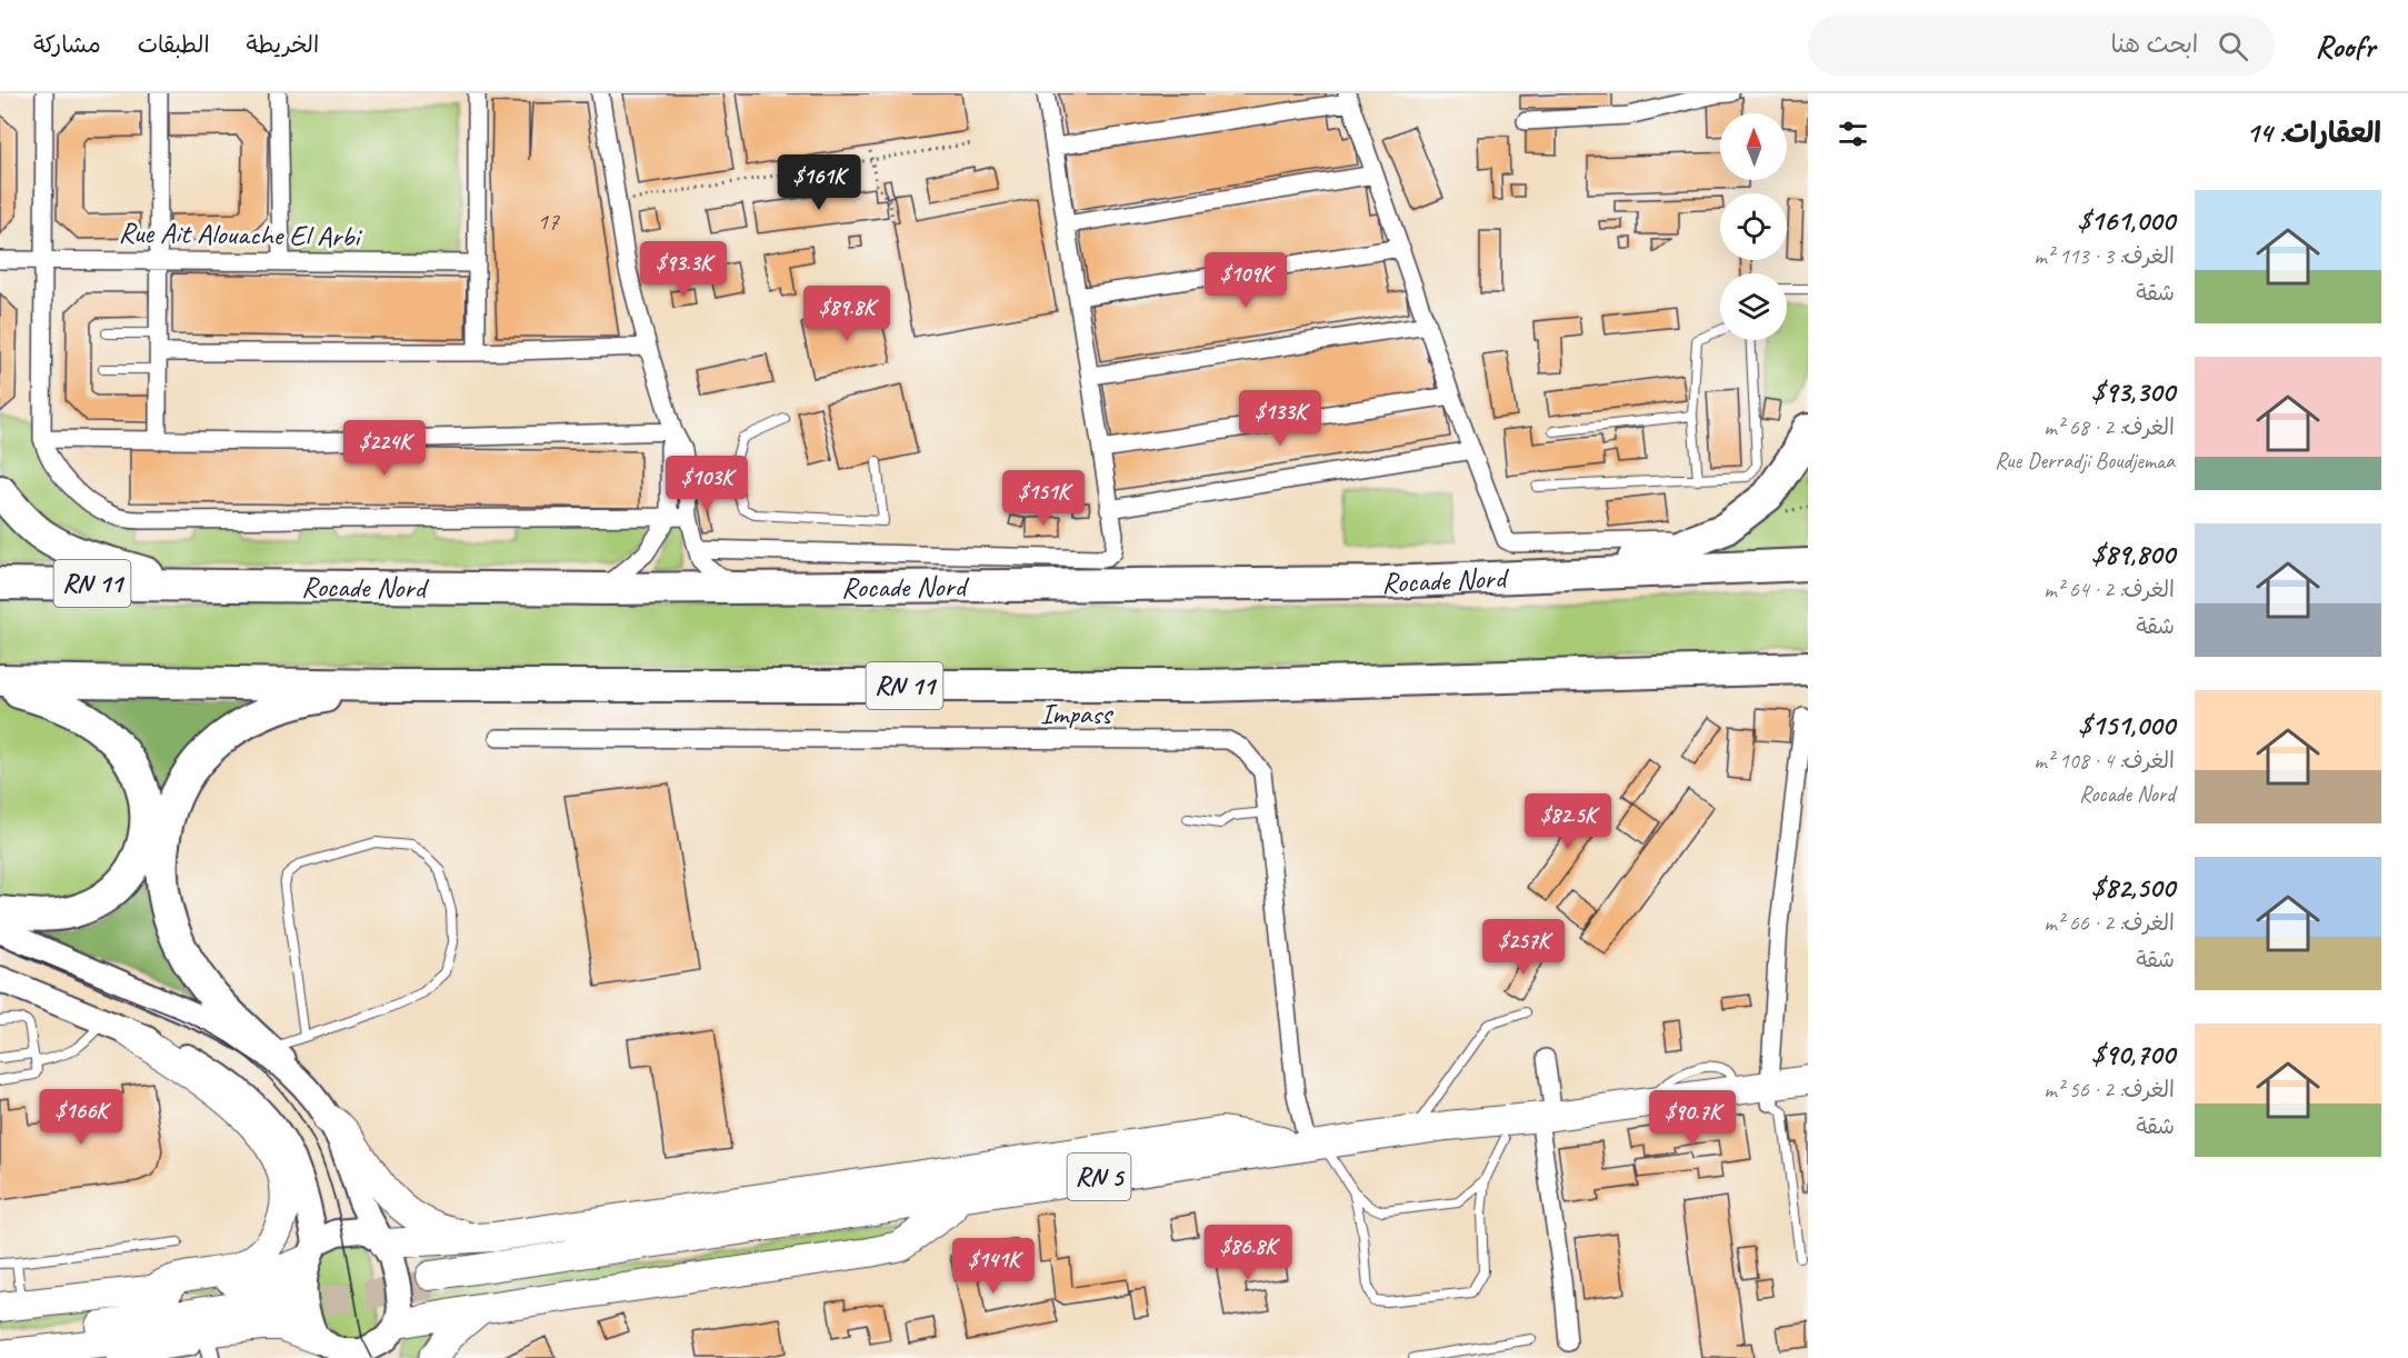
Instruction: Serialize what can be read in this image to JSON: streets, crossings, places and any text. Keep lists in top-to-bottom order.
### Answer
{
  "streets": {
    "highway": ["Rocade Nord", "RN 11", "RN 5"],
    "street": ["Rue Ait Alouache El Arbi", "Impass"]
  },
  "crossings": [
    ["Impass", "RN 5"]
  ],
  "house_numbers": ["17"],
  "north": "top",
  "page": {
    "header": "Roofr",
    "search": "ابحث هنا",
    "nav": ["الخريطة", "الطبقات", "مشاركة"],
    "heading": "العقارات: 14",
    "price": [
      "$161K",
      "$93.3K",
      "$109K",
      "$89.8K",
      "$133K",
      "$224K",
      "$103K",
      "$151K",
      "$82.5K",
      "$257K",
      "$166K",
      "$90.7K",
      "$86.8K",
      "$141K"
    ],
    "list": [
      {
        "name": "$161,000",
        "note": "الغرف: 3 · 113 m² · شقة"
      },
      {
        "name": "$93,300",
        "note": "الغرف: 2 · 68 m² · Rue Derradji Boudjemaa"
      },
      {
        "name": "$89,800",
        "note": "الغرف: 2 · 64 m² · شقة"
      },
      {
        "name": "$151,000",
        "note": "الغرف: 4 · 108 m² · Rocade Nord"
      },
      {
        "name": "$82,500",
        "note": "الغرف: 2 · 66 m² · شقة"
      },
      {
        "name": "$90,700",
        "note": "الغرف: 2 · 56 m² · شقة"
      }
    ]
  }
}
